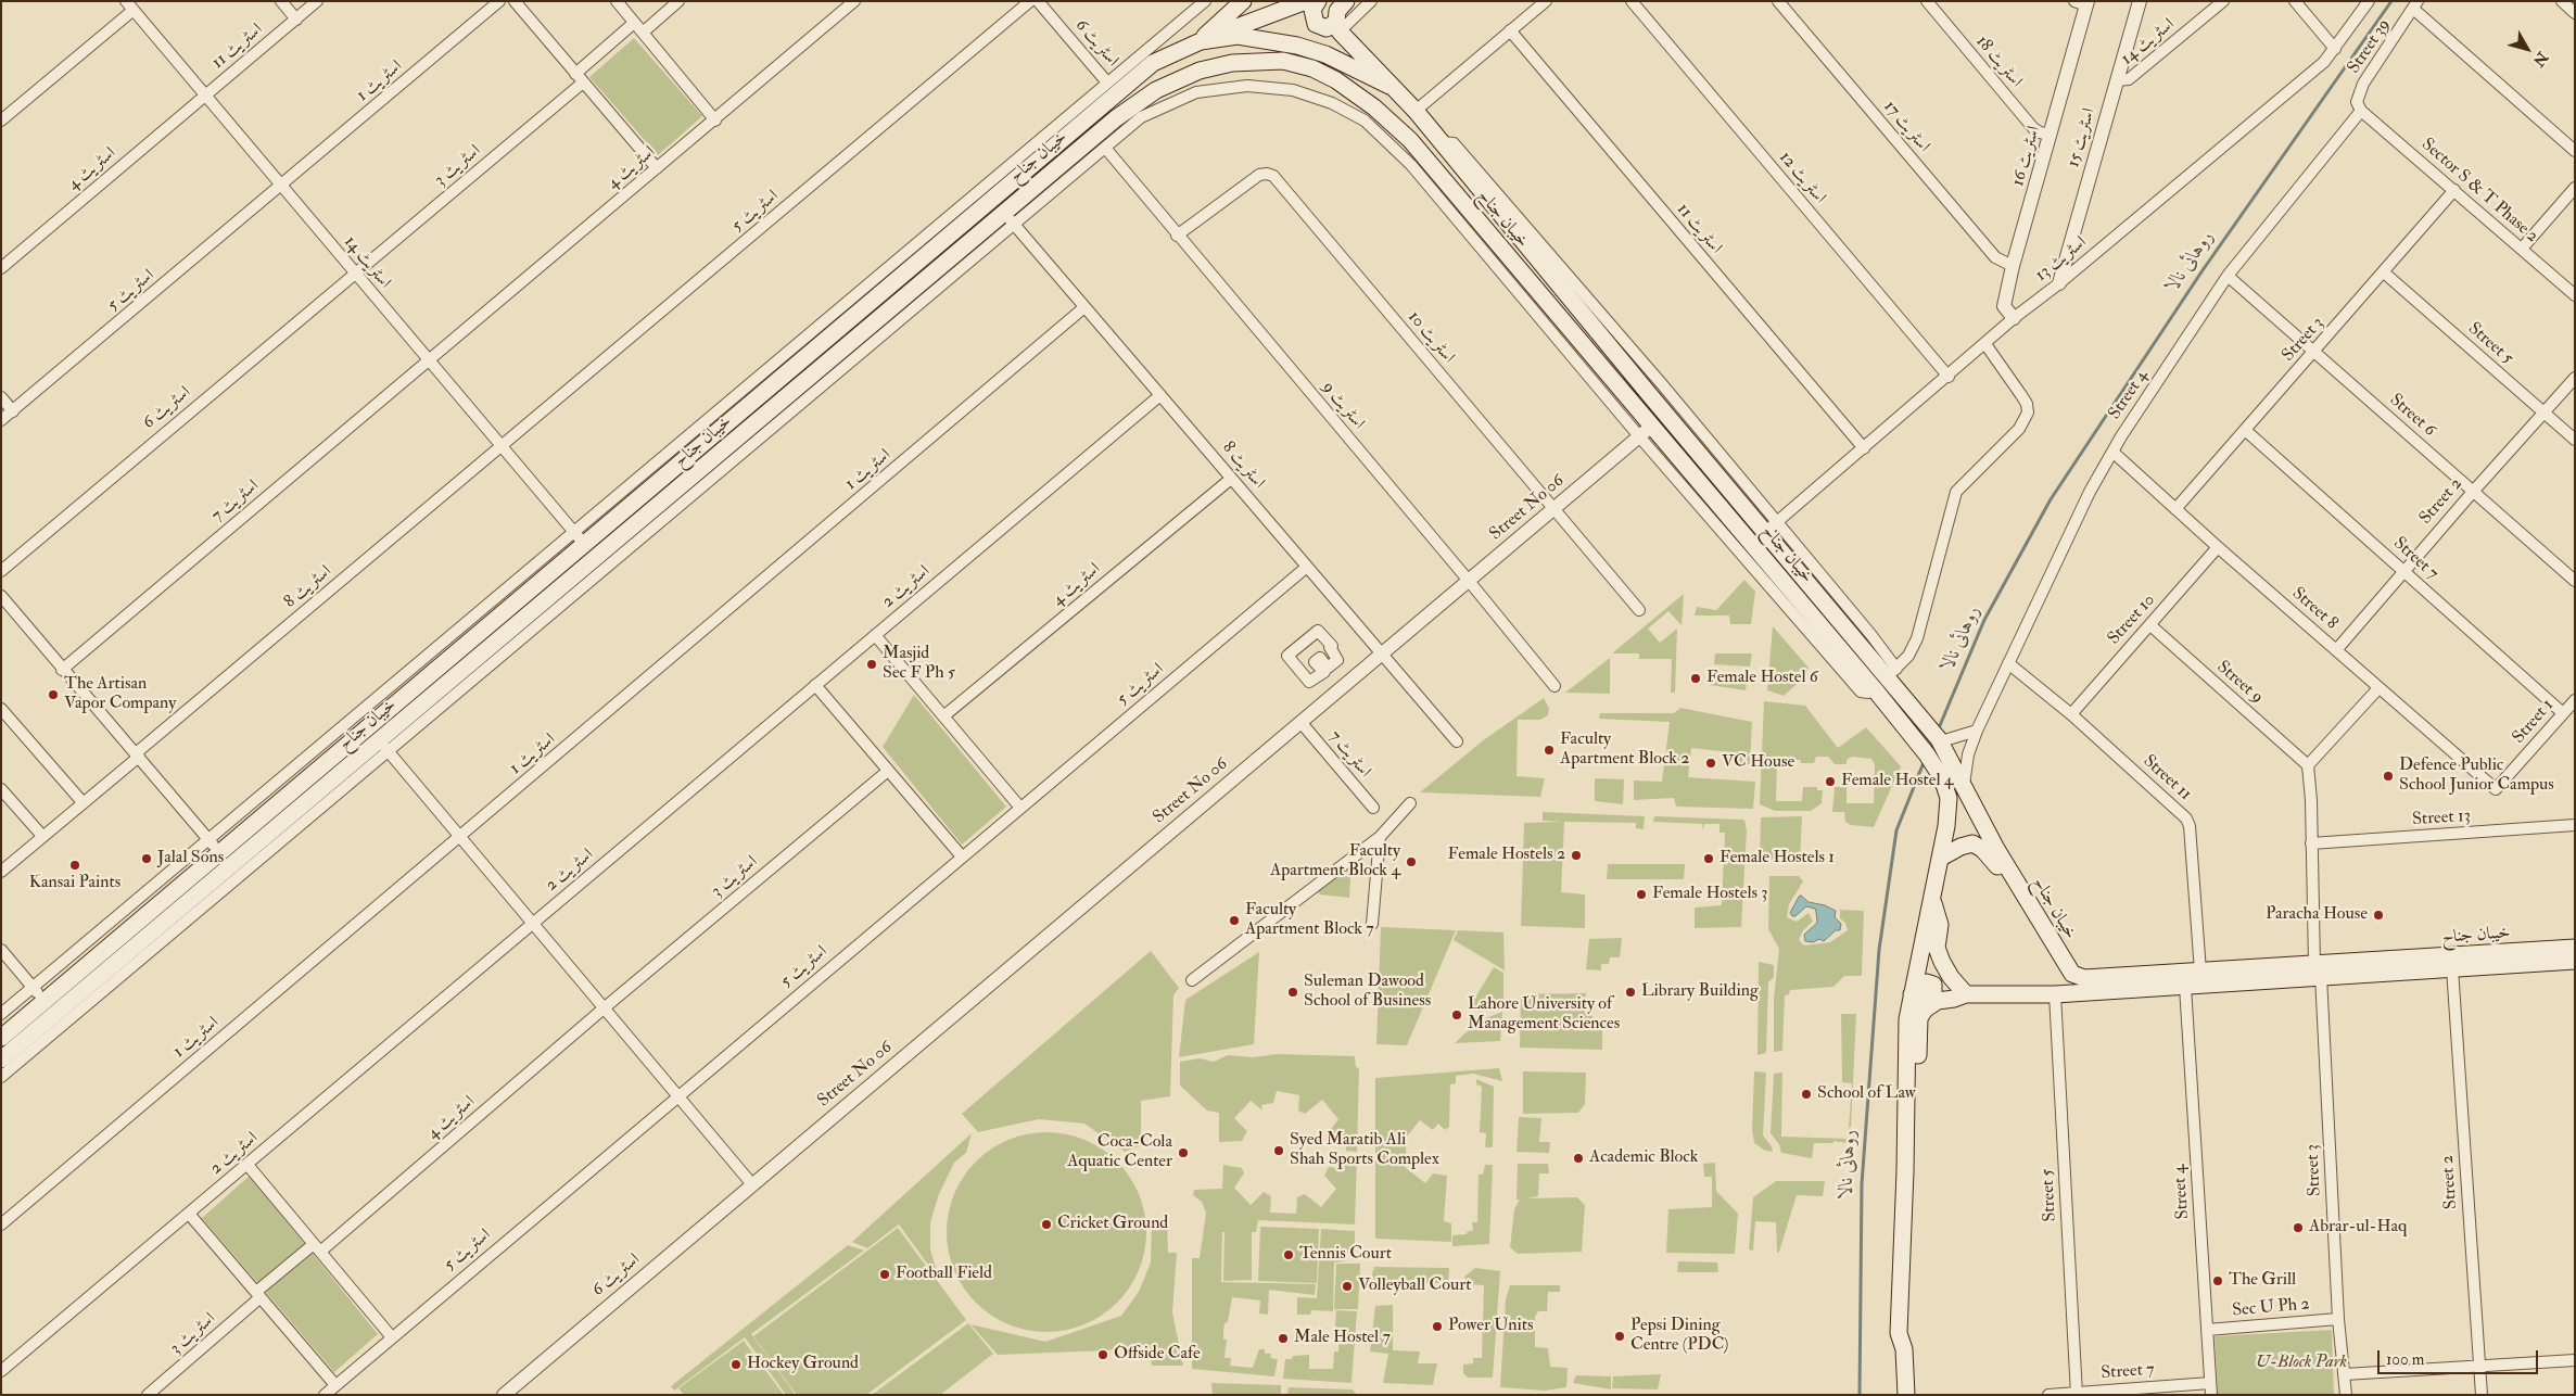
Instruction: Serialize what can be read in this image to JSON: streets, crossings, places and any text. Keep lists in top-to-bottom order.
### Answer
{
  "streets": {
    "main road": ["خیبان جناح"],
    "street": [
      "اسٹریٹ 14",
      "اسٹریٹ 6",
      "اسٹریٹ 11",
      "Street 39",
      "اسٹریٹ 18",
      "اسٹریٹ 1",
      "اسٹریٹ 17",
      "اسٹریٹ 15",
      "اسٹریٹ 16",
      "اسٹریٹ 3",
      "اسٹریٹ 4",
      "اسٹریٹ 12",
      "Sector S & T Phase 2",
      "اسٹریٹ 5",
      "اسٹریٹ 13",
      "اسٹریٹ 10",
      "Street 3",
      "Street 5",
      "Street 4",
      "اسٹریٹ 9",
      "Street 6",
      "اسٹریٹ 8",
      "اسٹریٹ 7",
      "Street 2",
      "Street No 06",
      "Street 7",
      "اسٹریٹ 2",
      "Street 8",
      "Street 10",
      "Street 9",
      "Street 1",
      "Street 11",
      "Street 13",
      "Sec U Ph 2"
    ]
  },
  "crossings": [
    ["اسٹریٹ 14", "اسٹریٹ 6"],
    ["اسٹریٹ 14", "اسٹریٹ 11"],
    ["اسٹریٹ 14", "اسٹریٹ 1"],
    ["اسٹریٹ 14", "اسٹریٹ 15"],
    ["اسٹریٹ 14", "خیبان جناح"],
    ["اسٹریٹ 14", "اسٹریٹ 3"],
    ["اسٹریٹ 14", "اسٹریٹ 4"],
    ["اسٹریٹ 14", "اسٹریٹ 5"],
    ["اسٹریٹ 14", "اسٹریٹ 8"],
    ["اسٹریٹ 14", "اسٹریٹ 7"],
    ["اسٹریٹ 6", "اسٹریٹ 3"],
    ["اسٹریٹ 6", "Street No 06"],
    ["اسٹریٹ 11", "اسٹریٹ 4"],
    ["اسٹریٹ 11", "اسٹریٹ 13"],
    ["Street 39", "Sector S & T Phase 2"],
    ["Street 39", "Street 4"],
    ["اسٹریٹ 18", "اسٹریٹ 16"],
    ["اسٹریٹ 1", "اسٹریٹ 5"],
    ["اسٹریٹ 1", "اسٹریٹ 8"],
    ["اسٹریٹ 17", "اسٹریٹ 16"],
    ["اسٹریٹ 15", "اسٹریٹ 13"],
    ["اسٹریٹ 16", "اسٹریٹ 13"],
    ["خیبان جناح", "اسٹریٹ 13"],
    ["خیبان جناح", "Street 3"],
    ["خیبان جناح", "Street 5"],
    ["خیبان جناح", "Street 4"],
    ["خیبان جناح", "اسٹریٹ 8"],
    ["خیبان جناح", "Street 2"],
    ["خیبان جناح", "Street No 06"],
    ["خیبان جناح", "Street 11"],
    ["اسٹریٹ 3", "اسٹریٹ 4"],
    ["اسٹریٹ 4", "اسٹریٹ 8"],
    ["اسٹریٹ 4", "اسٹریٹ 7"],
    ["اسٹریٹ 12", "اسٹریٹ 13"],
    ["Sector S & T Phase 2", "Street 3"],
    ["Sector S & T Phase 2", "Street 4"],
    ["اسٹریٹ 5", "اسٹریٹ 8"],
    ["اسٹریٹ 10", "اسٹریٹ 9"],
    ["اسٹریٹ 10", "Street No 06"],
    ["Street 3", "Street 5"],
    ["Street 3", "Street 6"],
    ["Street 3", "Street 7"],
    ["Street 3", "Street 8"],
    ["Street 3", "Sec U Ph 2"],
    ["Street 5", "Street 2"],
    ["Street 5", "Street 7"],
    ["Street 4", "Street 6"],
    ["Street 4", "Street 7"],
    ["Street 4", "Street 8"],
    ["Street 4", "Street 11"],
    ["Street 4", "Sec U Ph 2"],
    ["اسٹریٹ 9", "Street No 06"],
    ["Street 6", "Street 2"],
    ["اسٹریٹ 8", "Street No 06"],
    ["اسٹریٹ 8", "اسٹریٹ 2"],
    ["اسٹریٹ 7", "Street No 06"],
    ["Street 2", "Street 7"],
    ["Street 2", "Street 8"],
    ["Street 7", "Street 1"],
    ["Street 8", "Street 10"],
    ["Street 8", "Street 1"],
    ["Street 10", "Street 9"],
    ["Street 10", "Street 11"]
  ],
  "water": ["روہائی نالا"],
  "parks": ["U-Block Park"],
  "places": [
    "Masjid Sec F Ph 5",
    "Female Hostel 6",
    "The Artisan Vapor Company",
    "Faculty Apartment Block 2",
    "VC House",
    "Defence Public School Junior Campus",
    "Female Hostel 4",
    "Female Hostels 2",
    "Jalal Sons",
    "Female Hostels 1",
    "Faculty Apartment Block 4",
    "Kansai Paints",
    "Female Hostels 3",
    "Paracha House",
    "Faculty Apartment Block 7",
    "Suleman Dawood School of Business",
    "Library Building",
    "Lahore University of Management Sciences",
    "School of Law",
    "Syed Maratib Ali Shah Sports Complex",
    "Coca-Cola Aquatic Center",
    "Academic Block",
    "Cricket Ground",
    "Abrar-ul-Haq",
    "Tennis Court",
    "Football Field",
    "The Grill",
    "Volleyball Court",
    "Power Units",
    "Pepsi Dining Centre (PDC)",
    "Male Hostel 7",
    "Offside Cafe",
    "Hockey Ground"
  ],
  "scale_bar": "100 m",
  "north": "bottom right"
}
